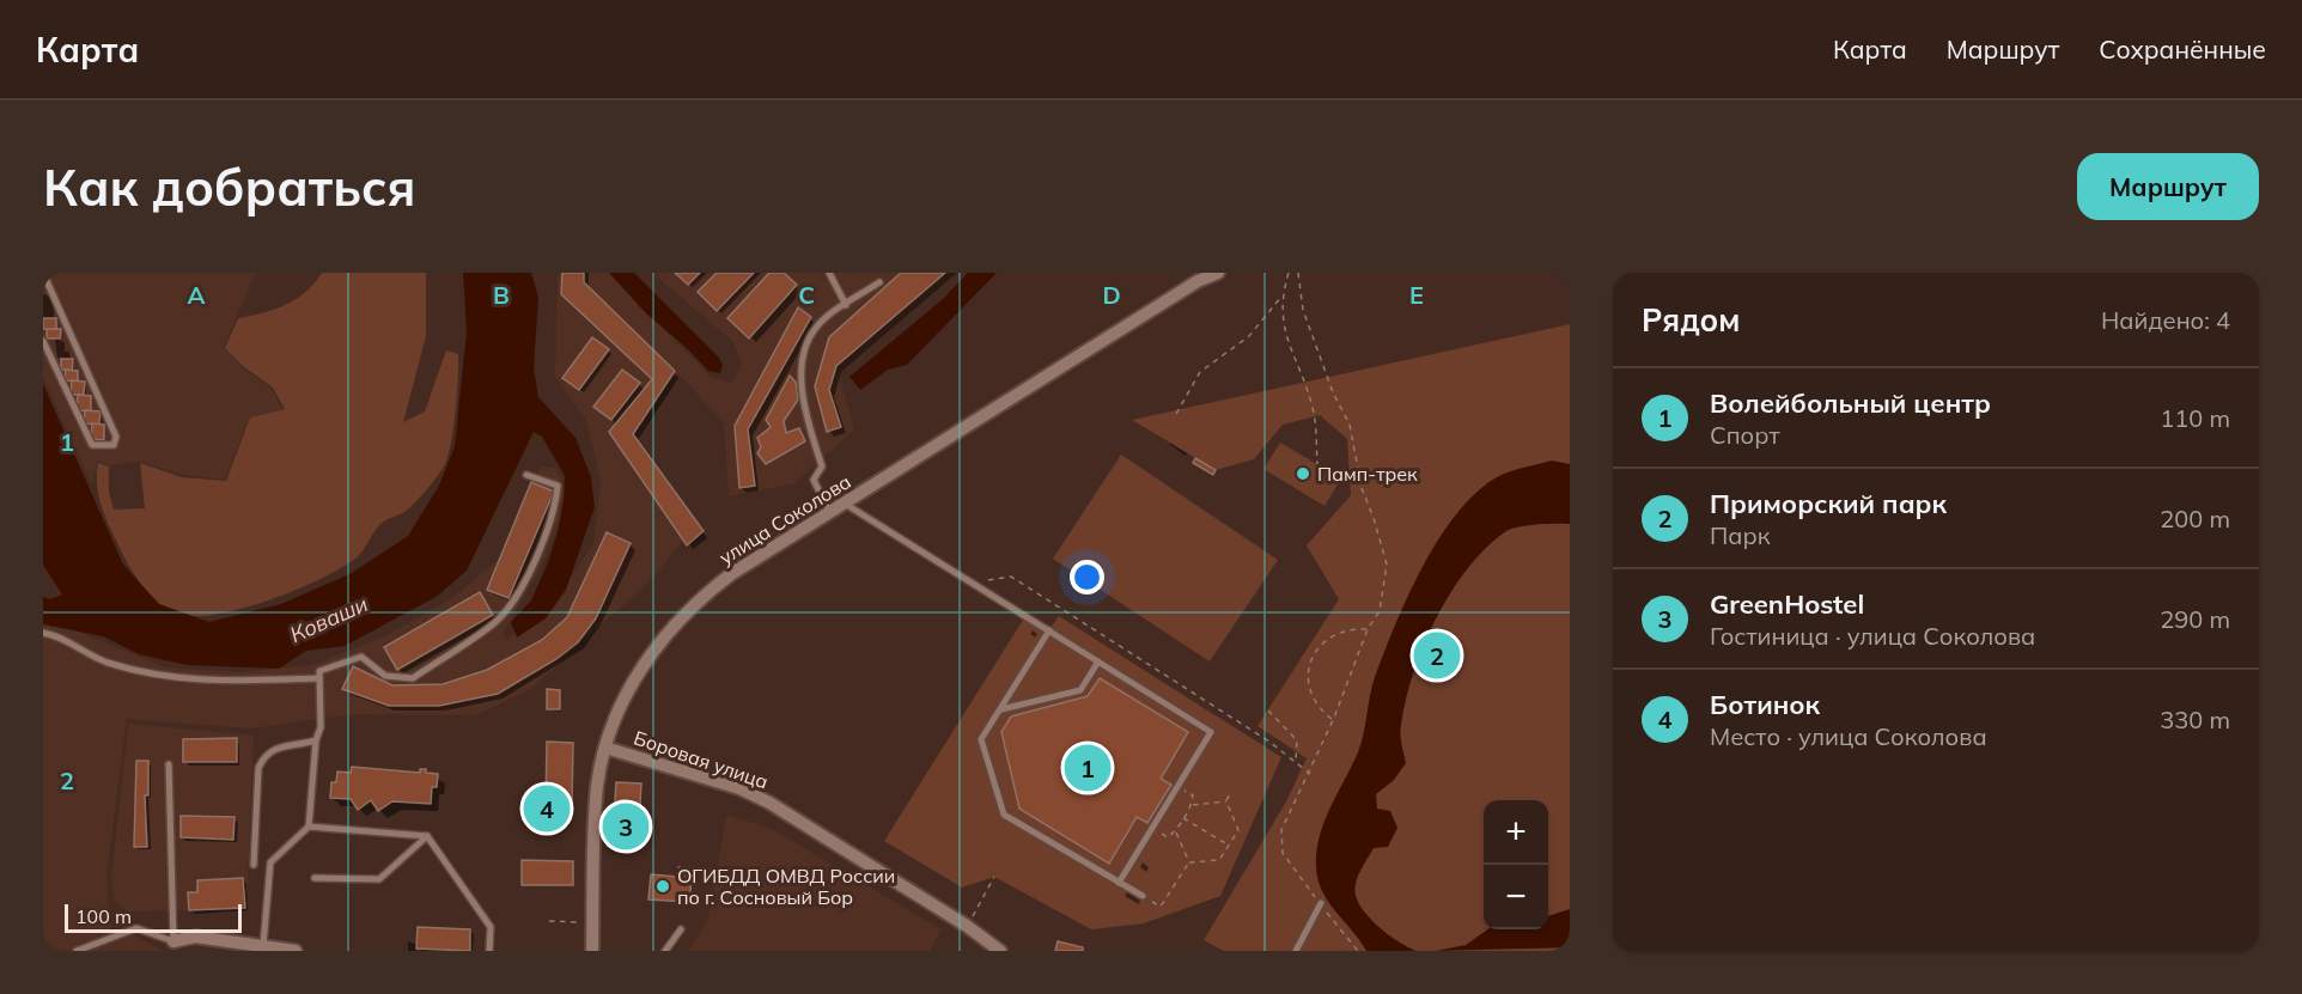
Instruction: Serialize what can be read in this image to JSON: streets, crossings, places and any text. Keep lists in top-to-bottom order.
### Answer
{
  "streets": {
    "street": ["улица Соколова", "Боровая улица"]
  },
  "crossings": [
    ["улица Соколова", "Боровая улица"]
  ],
  "water": ["Коваши"],
  "places": ["Памп-трек", "ОГИБДД ОМВД России по г. Сосновый Бор"],
  "scale_bar": "100 m",
  "page": {
    "header": "Карта",
    "nav": ["Карта", "Маршрут", "Сохранённые"],
    "buttons": "Маршрут",
    "title": "Как добраться",
    "heading": ["Рядом", "Найдено: 4"],
    "list": [
      {
        "mark": "1",
        "name": "Волейбольный центр",
        "note": "Спорт",
        "value": "110 m"
      },
      {
        "mark": "2",
        "name": "Приморский парк",
        "note": "Парк",
        "value": "200 m"
      },
      {
        "mark": "3",
        "name": "GreenHostel",
        "note": "Гостиница · улица Соколова",
        "value": "290 m"
      },
      {
        "mark": "4",
        "name": "Ботинок",
        "note": "Место · улица Соколова",
        "value": "330 m"
      }
    ],
    "pins": [
      "2",
      "1",
      "4",
      "3"
    ],
    "map_buttons": ["+", "−"],
    "scale": "100 m"
  },
  "grid": {
    "columns": [
      "A",
      "B",
      "C",
      "D",
      "E"
    ],
    "rows": ["1", "2"]
  }
}
